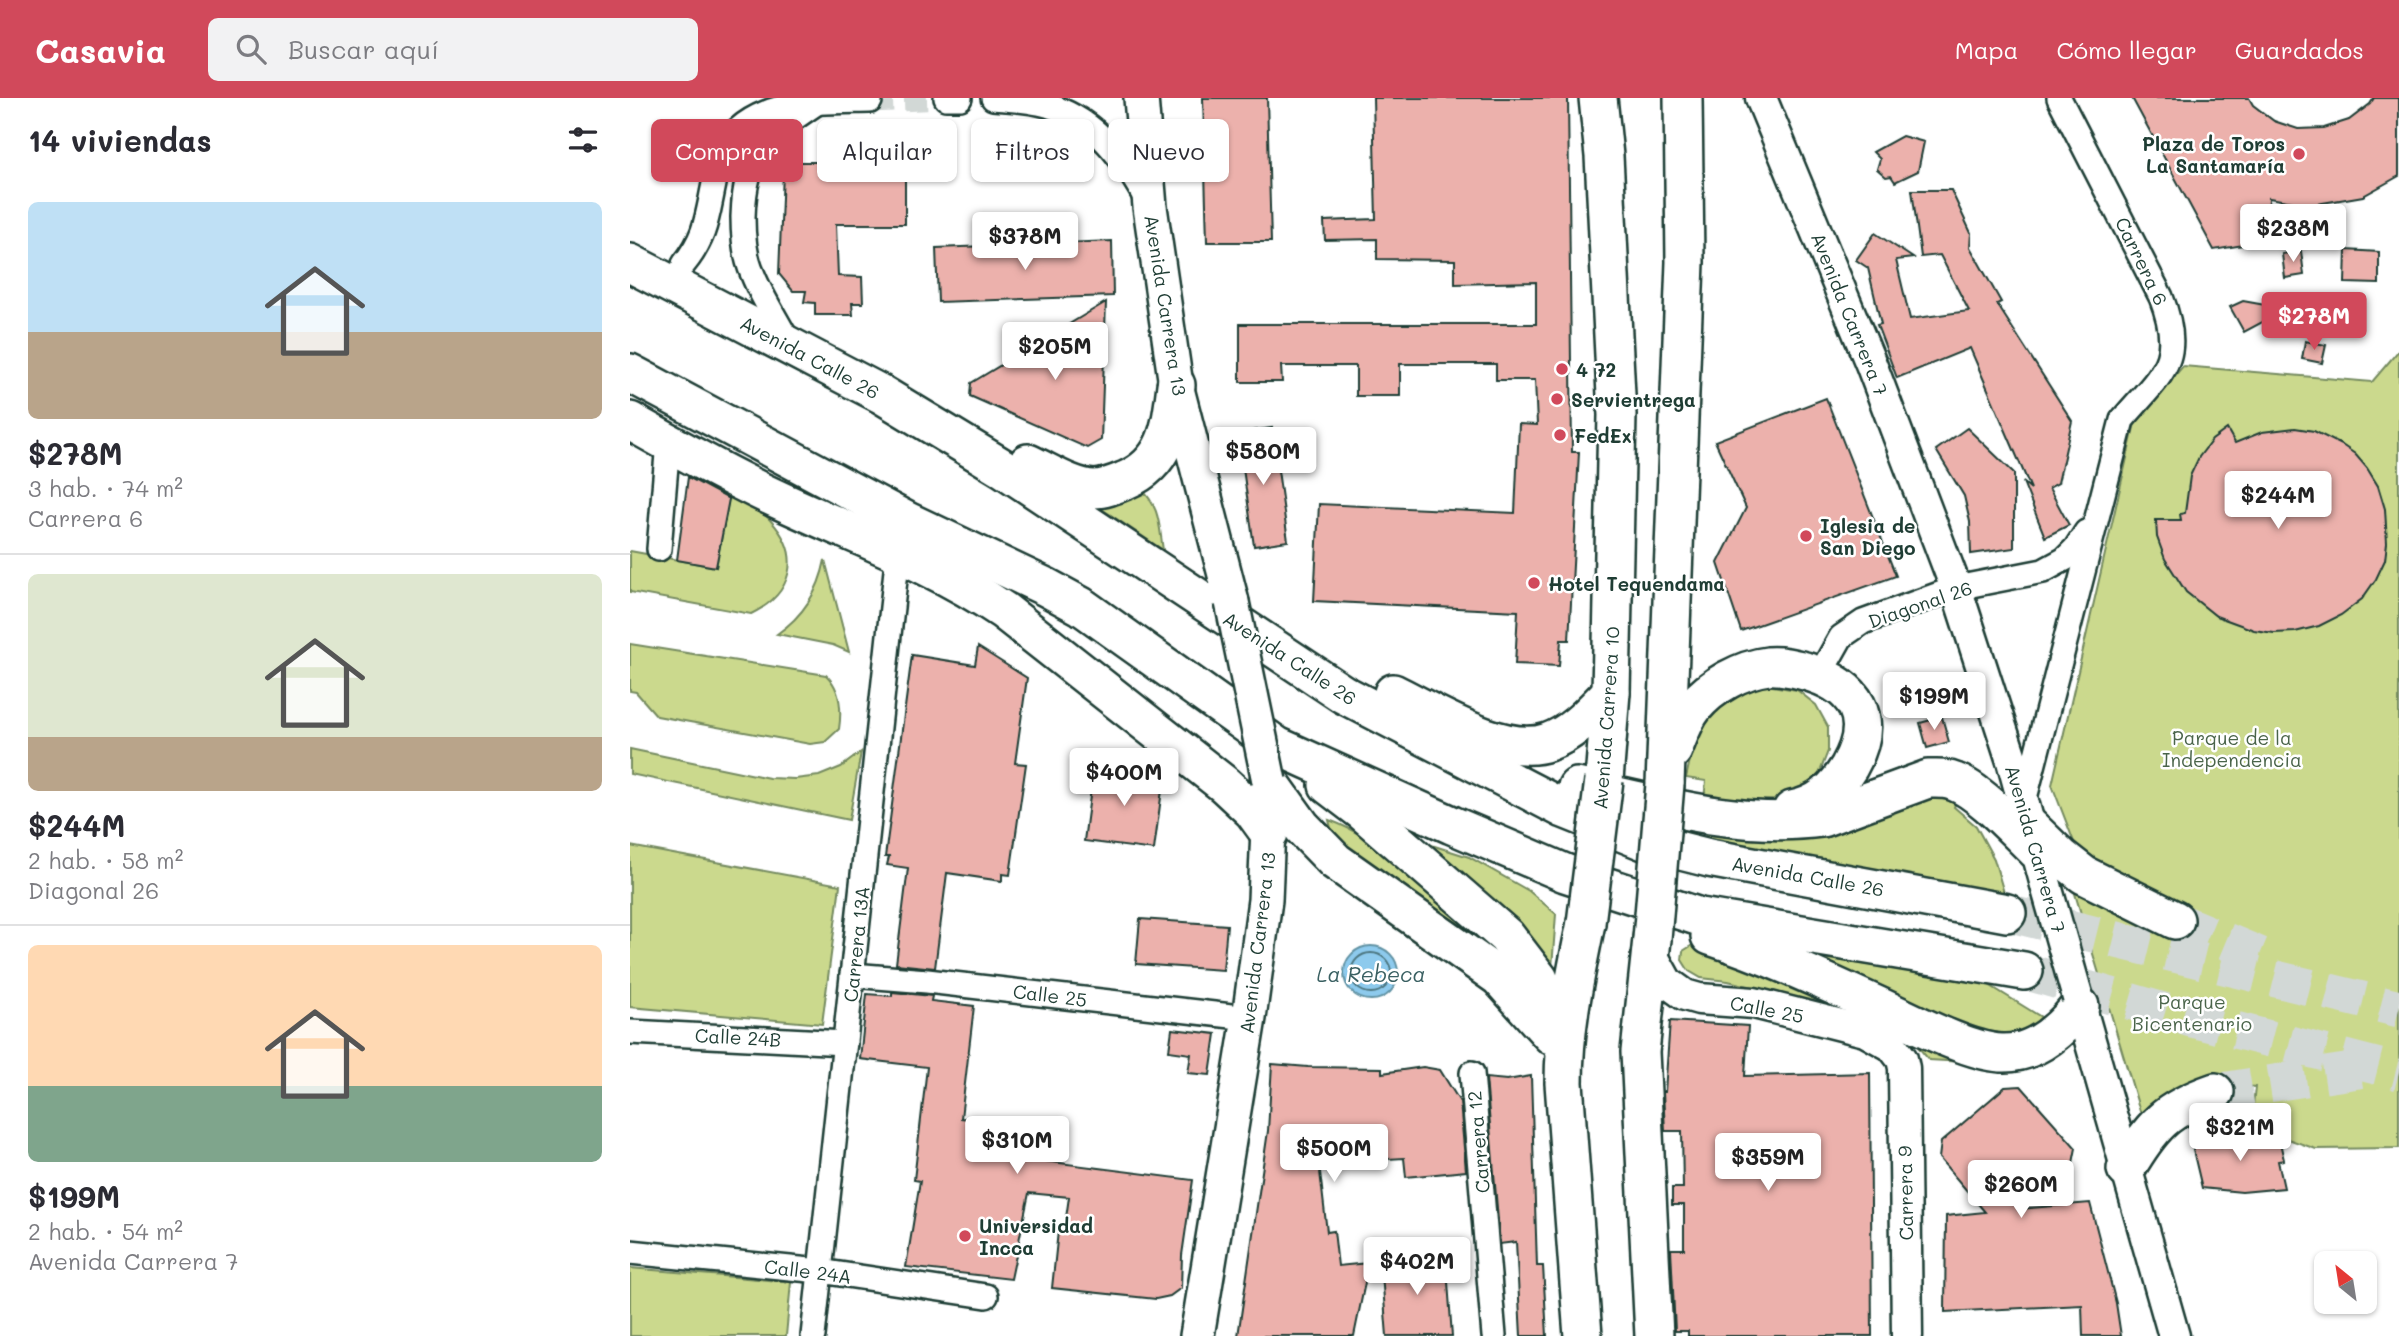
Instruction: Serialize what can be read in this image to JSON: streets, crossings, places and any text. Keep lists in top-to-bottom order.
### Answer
{
  "streets": {
    "main road": ["Avenida Carrera 13", "Avenida Calle 26", "Avenida Carrera 10"],
    "street": [
      "Carrera 6",
      "Avenida Carrera 7",
      "Diagonal 26",
      "Carrera 13A",
      "Calle 25",
      "Calle 24B",
      "Carrera 12",
      "Carrera 9",
      "Calle 24A"
    ]
  },
  "crossings": [
    ["Carrera 6", "Diagonal 26"],
    ["Avenida Carrera 13", "Avenida Calle 26"],
    ["Avenida Carrera 13", "Calle 25"],
    ["Avenida Carrera 7", "Diagonal 26"],
    ["Carrera 13A", "Calle 25"],
    ["Carrera 13A", "Calle 24B"],
    ["Carrera 13A", "Calle 24A"],
    ["Calle 25", "Carrera 9"]
  ],
  "water": ["La Rebeca"],
  "parks": ["Parque de la Independencia", "Parque Bicentenario"],
  "places": [
    "Plaza de Toros La Santamaría",
    "4 72",
    "Servientrega",
    "FedEx",
    "Iglesia de San Diego",
    "Hotel Tequendama",
    "Universidad Incca"
  ],
  "north": "top left",
  "page": {
    "header": "Casavia",
    "search": "Buscar aquí",
    "nav": ["Mapa", "Cómo llegar", "Guardados"],
    "heading": "14 viviendas",
    "chip": [
      "Comprar",
      "Alquilar",
      "Filtros",
      "Nuevo"
    ],
    "list": [
      {
        "name": "$278M",
        "note": "3 hab. · 74 m² · Carrera 6"
      },
      {
        "name": "$244M",
        "note": "2 hab. · 58 m² · Diagonal 26"
      },
      {
        "name": "$199M",
        "note": "2 hab. · 54 m² · Avenida Carrera 7"
      }
    ],
    "price": [
      "$238M",
      "$378M",
      "$278M",
      "$205M",
      "$580M",
      "$244M",
      "$199M",
      "$400M",
      "$321M",
      "$310M",
      "$500M",
      "$359M",
      "$260M",
      "$402M"
    ]
  }
}
